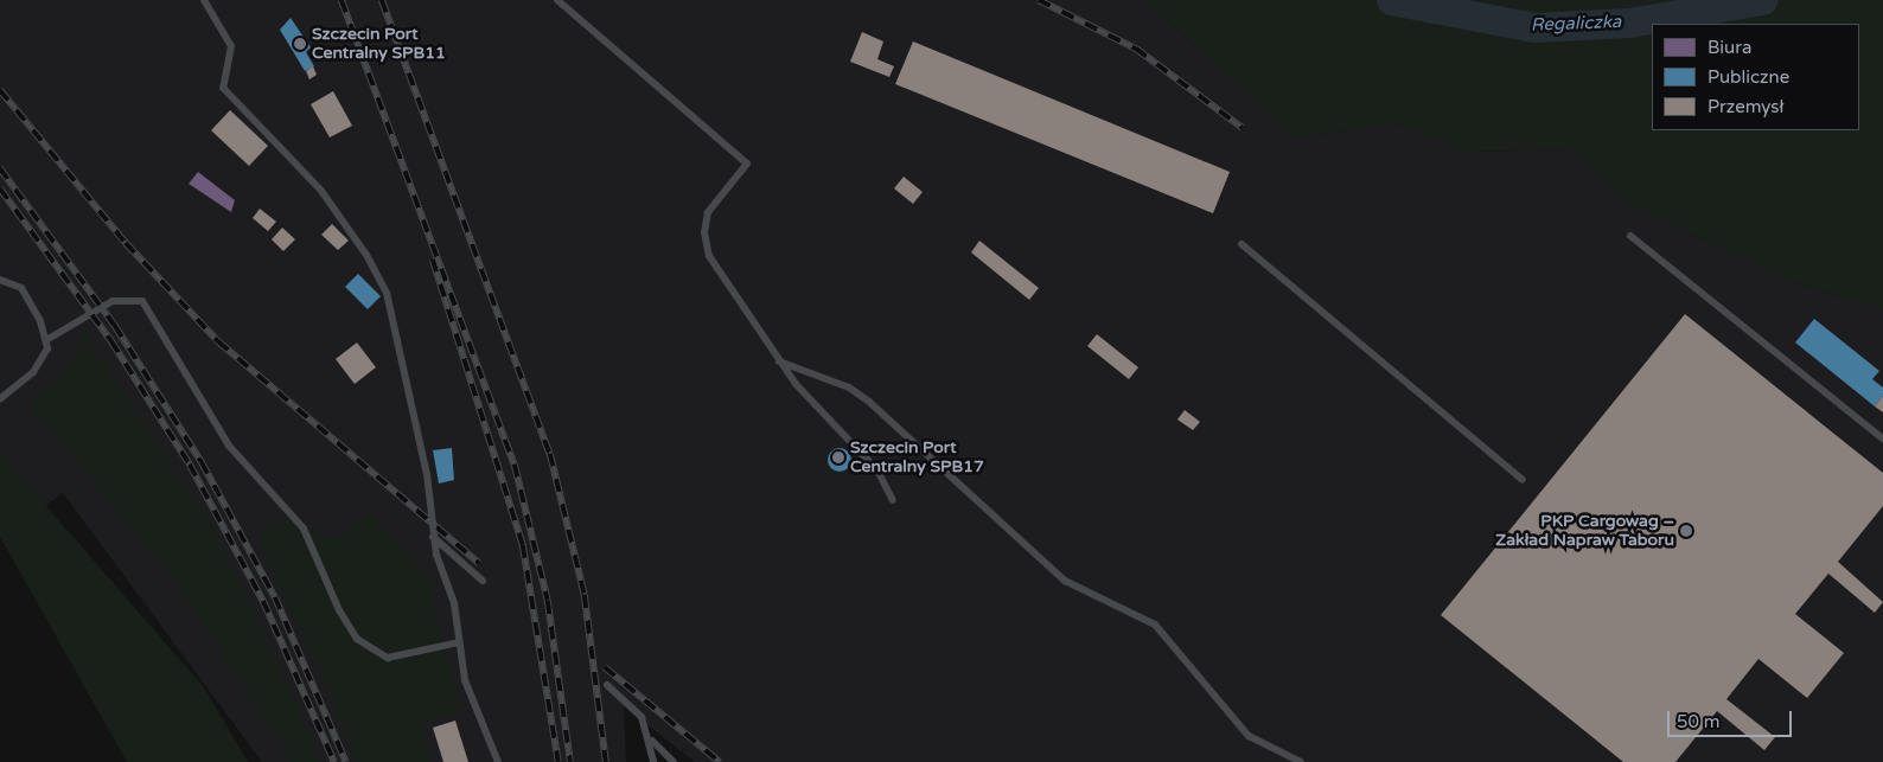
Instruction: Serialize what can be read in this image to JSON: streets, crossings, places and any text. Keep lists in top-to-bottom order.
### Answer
{
  "water": ["Regaliczka"],
  "places": ["Szczecin Port Centralny SPB11", "Szczecin Port Centralny SPB17", "PKP Cargowag – Zakład Napraw Taboru"],
  "legend": ["Biura", "Publiczne", "Przemysł"],
  "scale_bar": "50 m"
}
